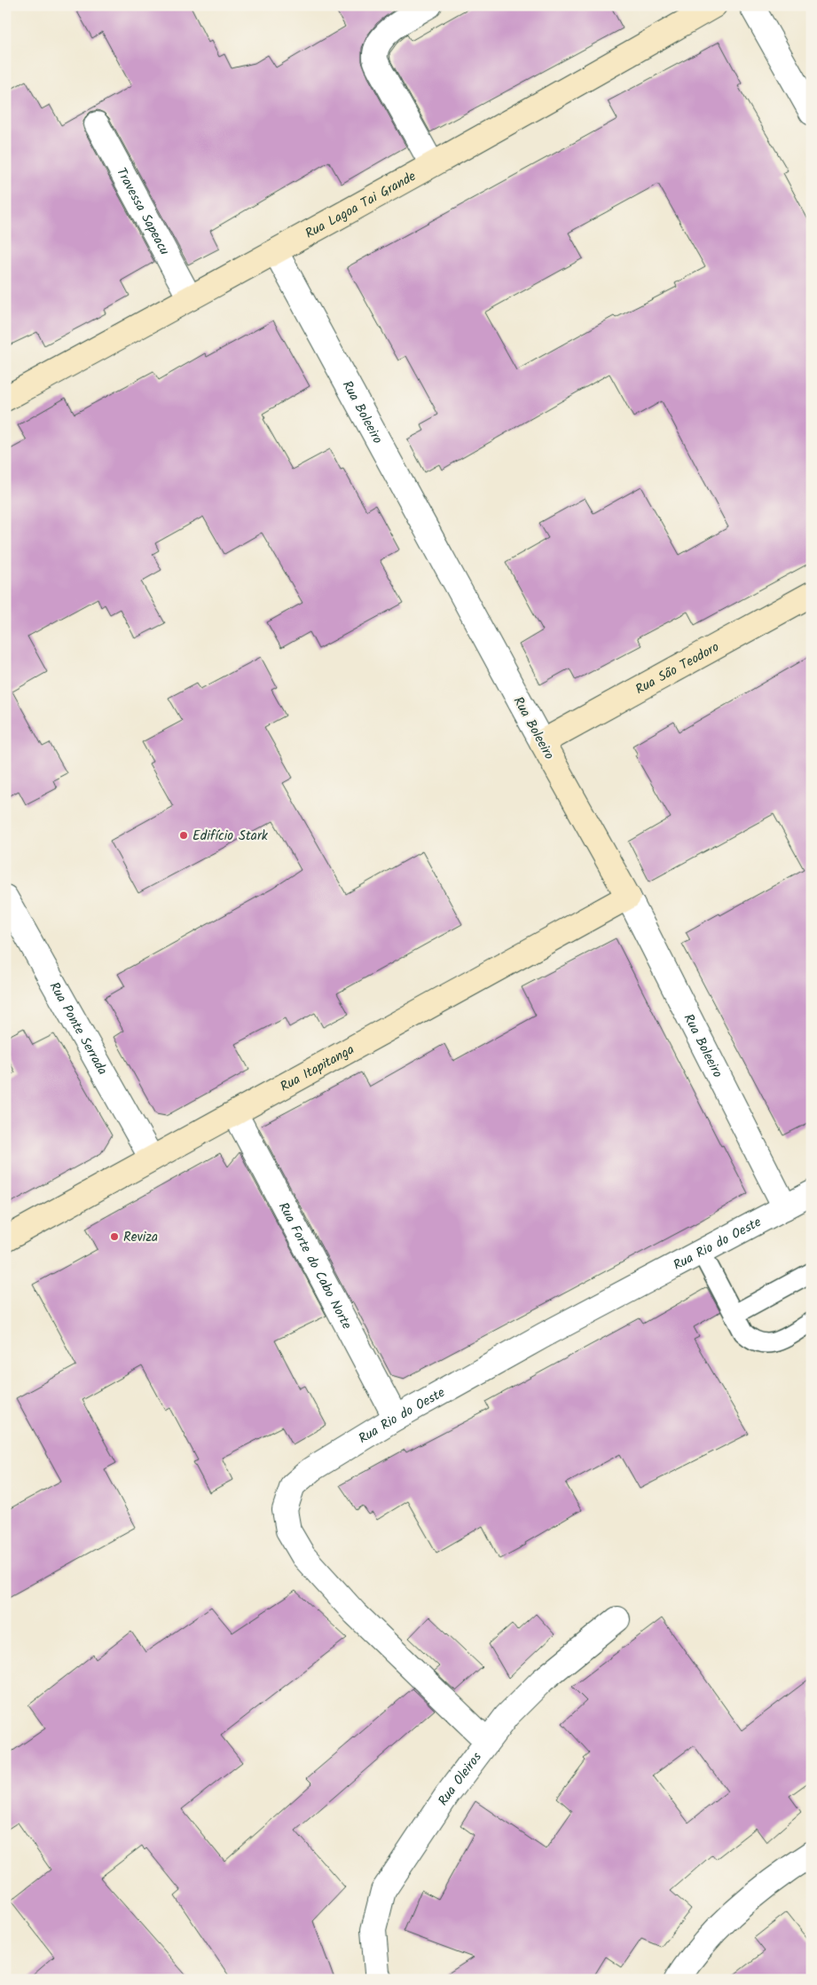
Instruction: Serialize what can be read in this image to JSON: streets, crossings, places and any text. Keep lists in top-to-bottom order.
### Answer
{
  "streets": {
    "main road": [
      "Rua Lagoa Tai Grande",
      "Rua Boleeiro",
      "Rua São Teodoro",
      "Rua Itapitanga"
    ],
    "street": [
      "Travessa Sapeacu",
      "Rua Ponte Serrada",
      "Rua Rio do Oeste",
      "Rua Forte do Cabo Norte",
      "Rua Oleiros"
    ]
  },
  "crossings": [
    ["Rua Lagoa Tai Grande", "Travessa Sapeacu"],
    ["Rua Lagoa Tai Grande", "Rua Boleeiro"],
    ["Rua Boleeiro", "Rua São Teodoro"],
    ["Rua Boleeiro", "Rua Itapitanga"],
    ["Rua Boleeiro", "Rua Rio do Oeste"],
    ["Rua Ponte Serrada", "Rua Itapitanga"],
    ["Rua Itapitanga", "Rua Forte do Cabo Norte"],
    ["Rua Rio do Oeste", "Rua Forte do Cabo Norte"],
    ["Rua Rio do Oeste", "Rua Oleiros"]
  ],
  "places": ["Edifício Stark", "Reviza"]
}
